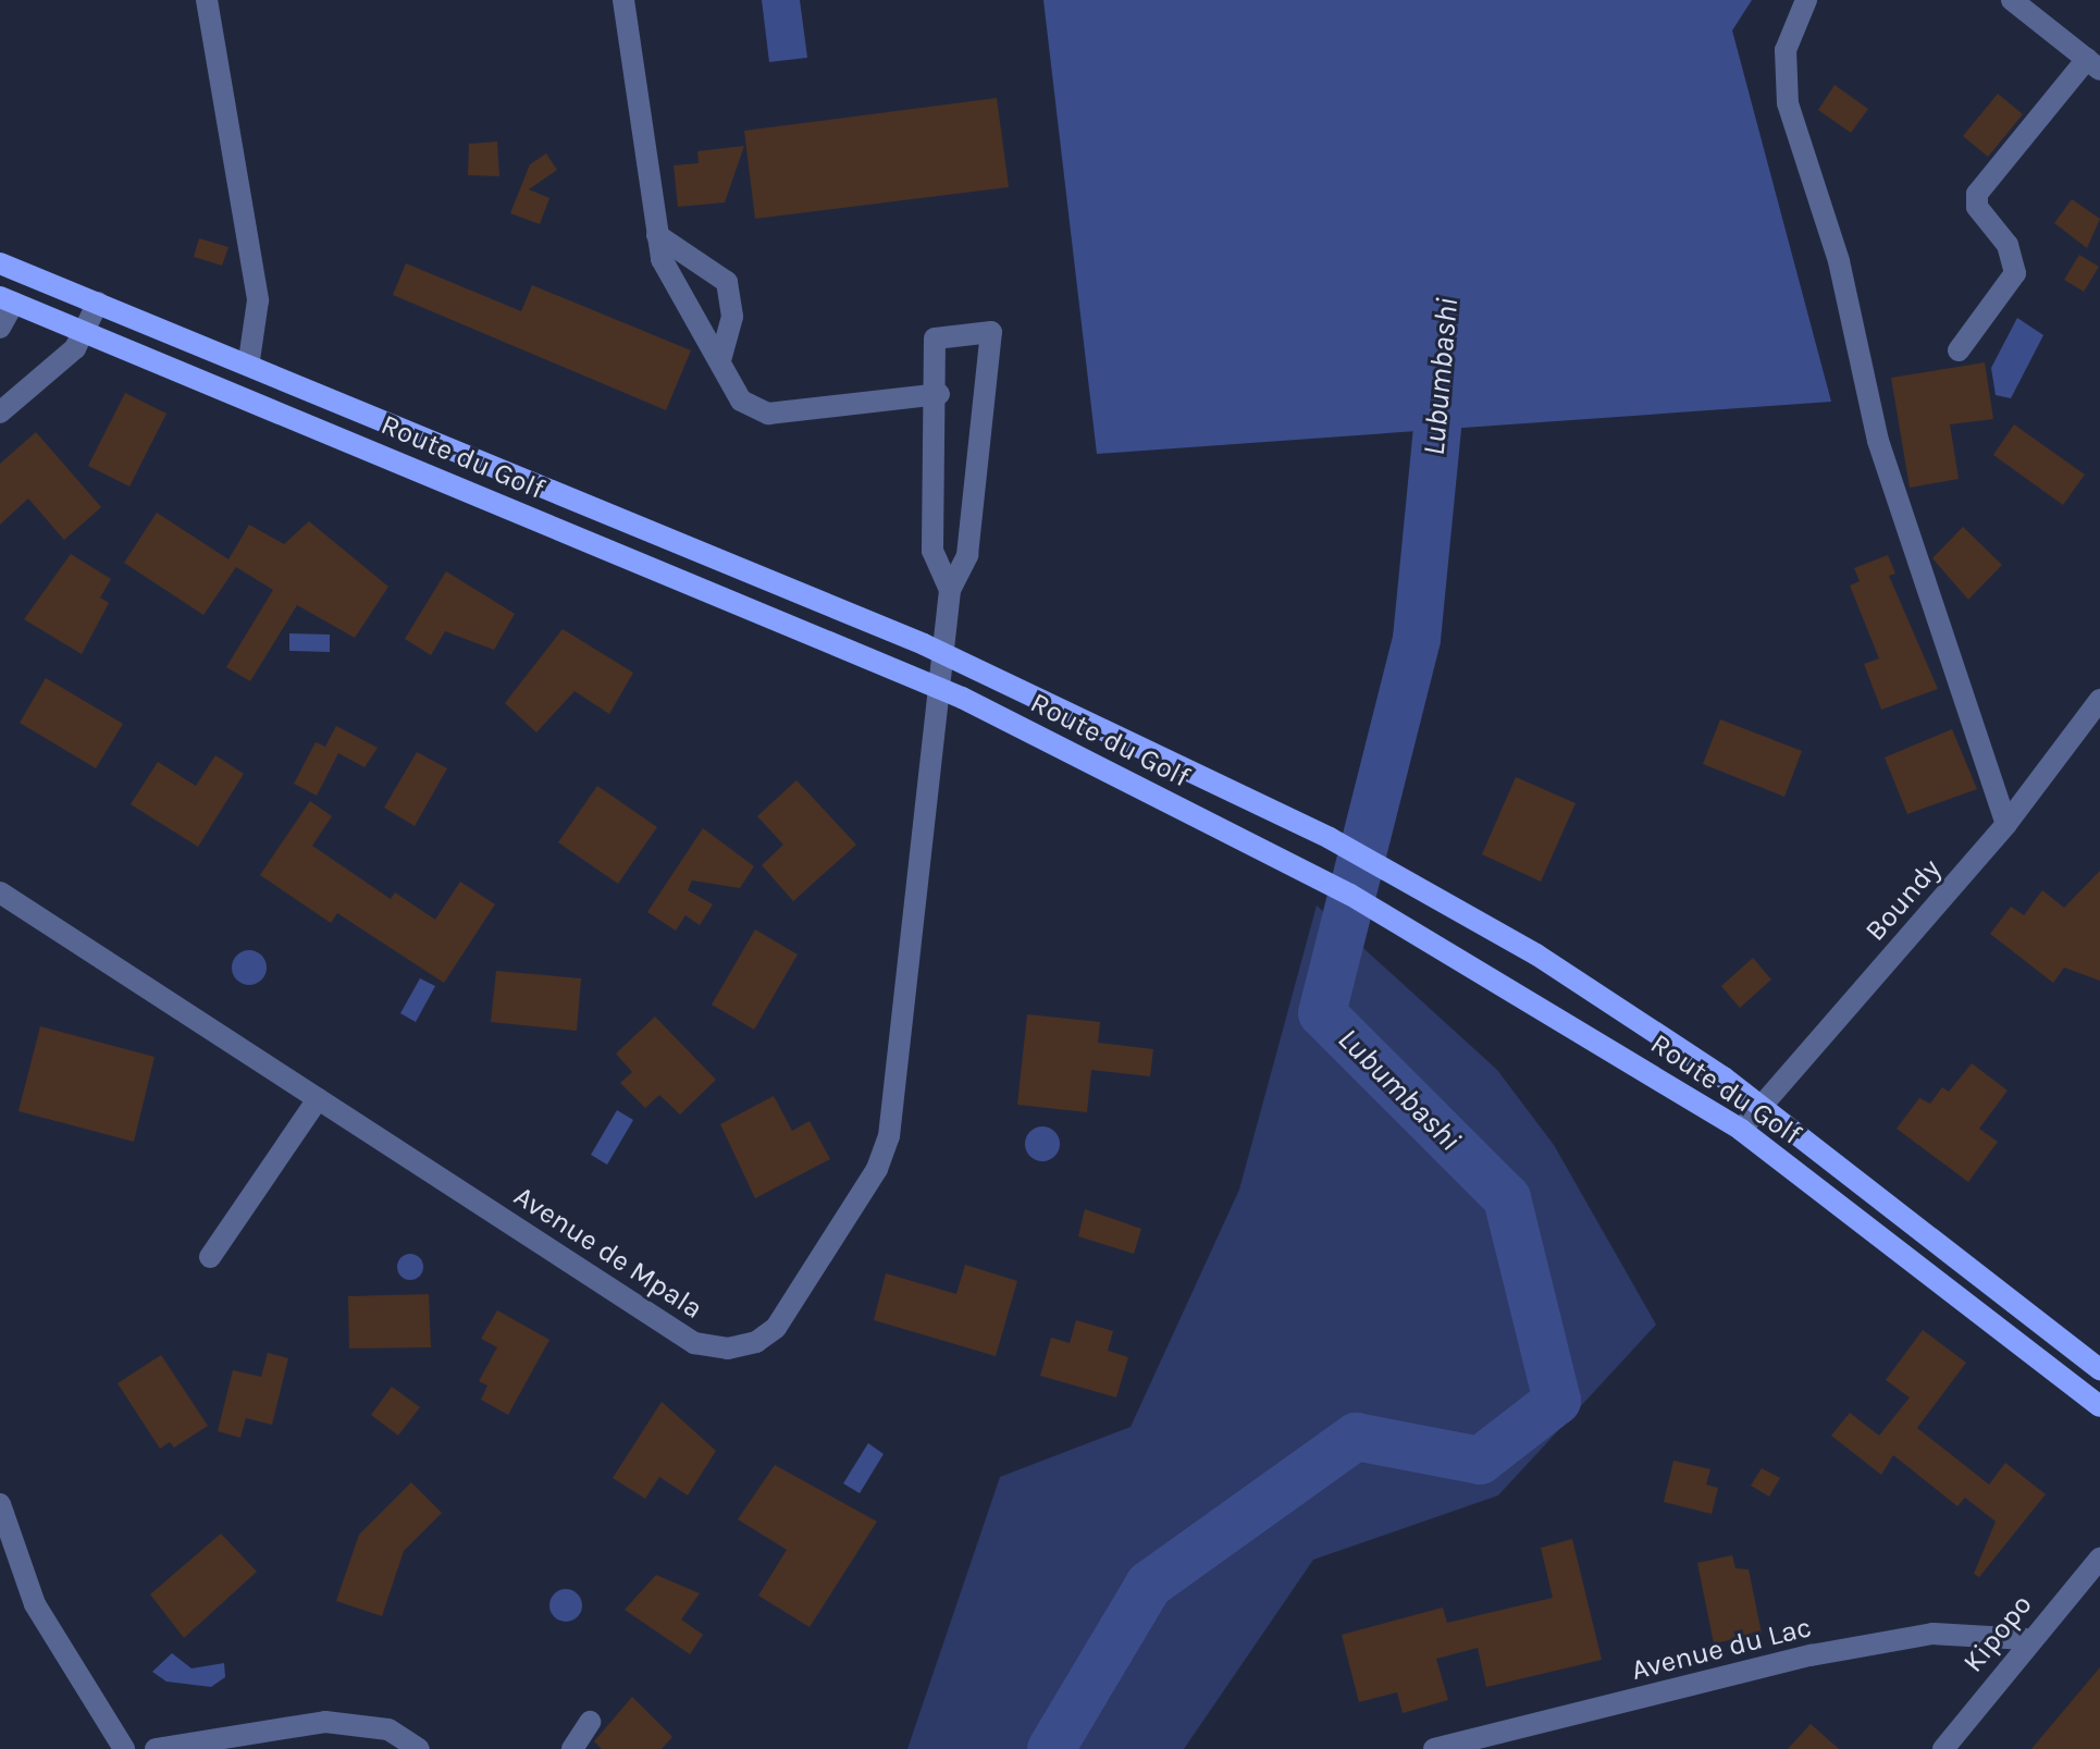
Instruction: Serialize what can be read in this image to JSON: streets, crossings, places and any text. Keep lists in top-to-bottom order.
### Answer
{
  "streets": {
    "main road": ["Route du Golf"],
    "street": [
      "Boundy",
      "Avenue de Mpala",
      "Kipopo",
      "Avenue du Lac"
    ]
  },
  "crossings": [
    ["Route du Golf", "Boundy"],
    ["Route du Golf", "Avenue de Mpala"],
    ["Kipopo", "Avenue du Lac"]
  ],
  "water": ["Lubumbashi"]
}
